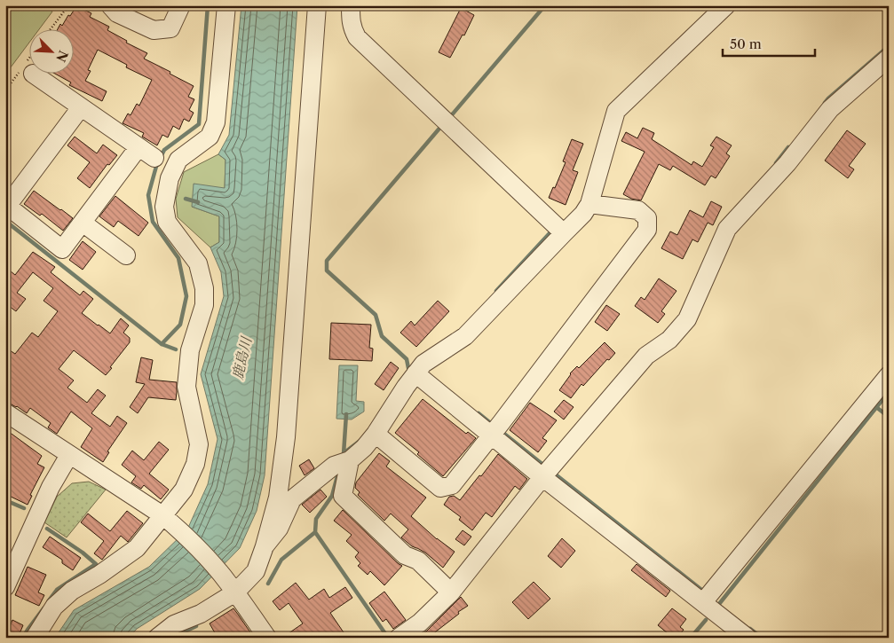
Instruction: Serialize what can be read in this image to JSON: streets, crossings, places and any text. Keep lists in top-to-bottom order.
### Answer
{
  "water": ["鹿島川"],
  "scale_bar": "50 m",
  "north": "bottom right"
}
